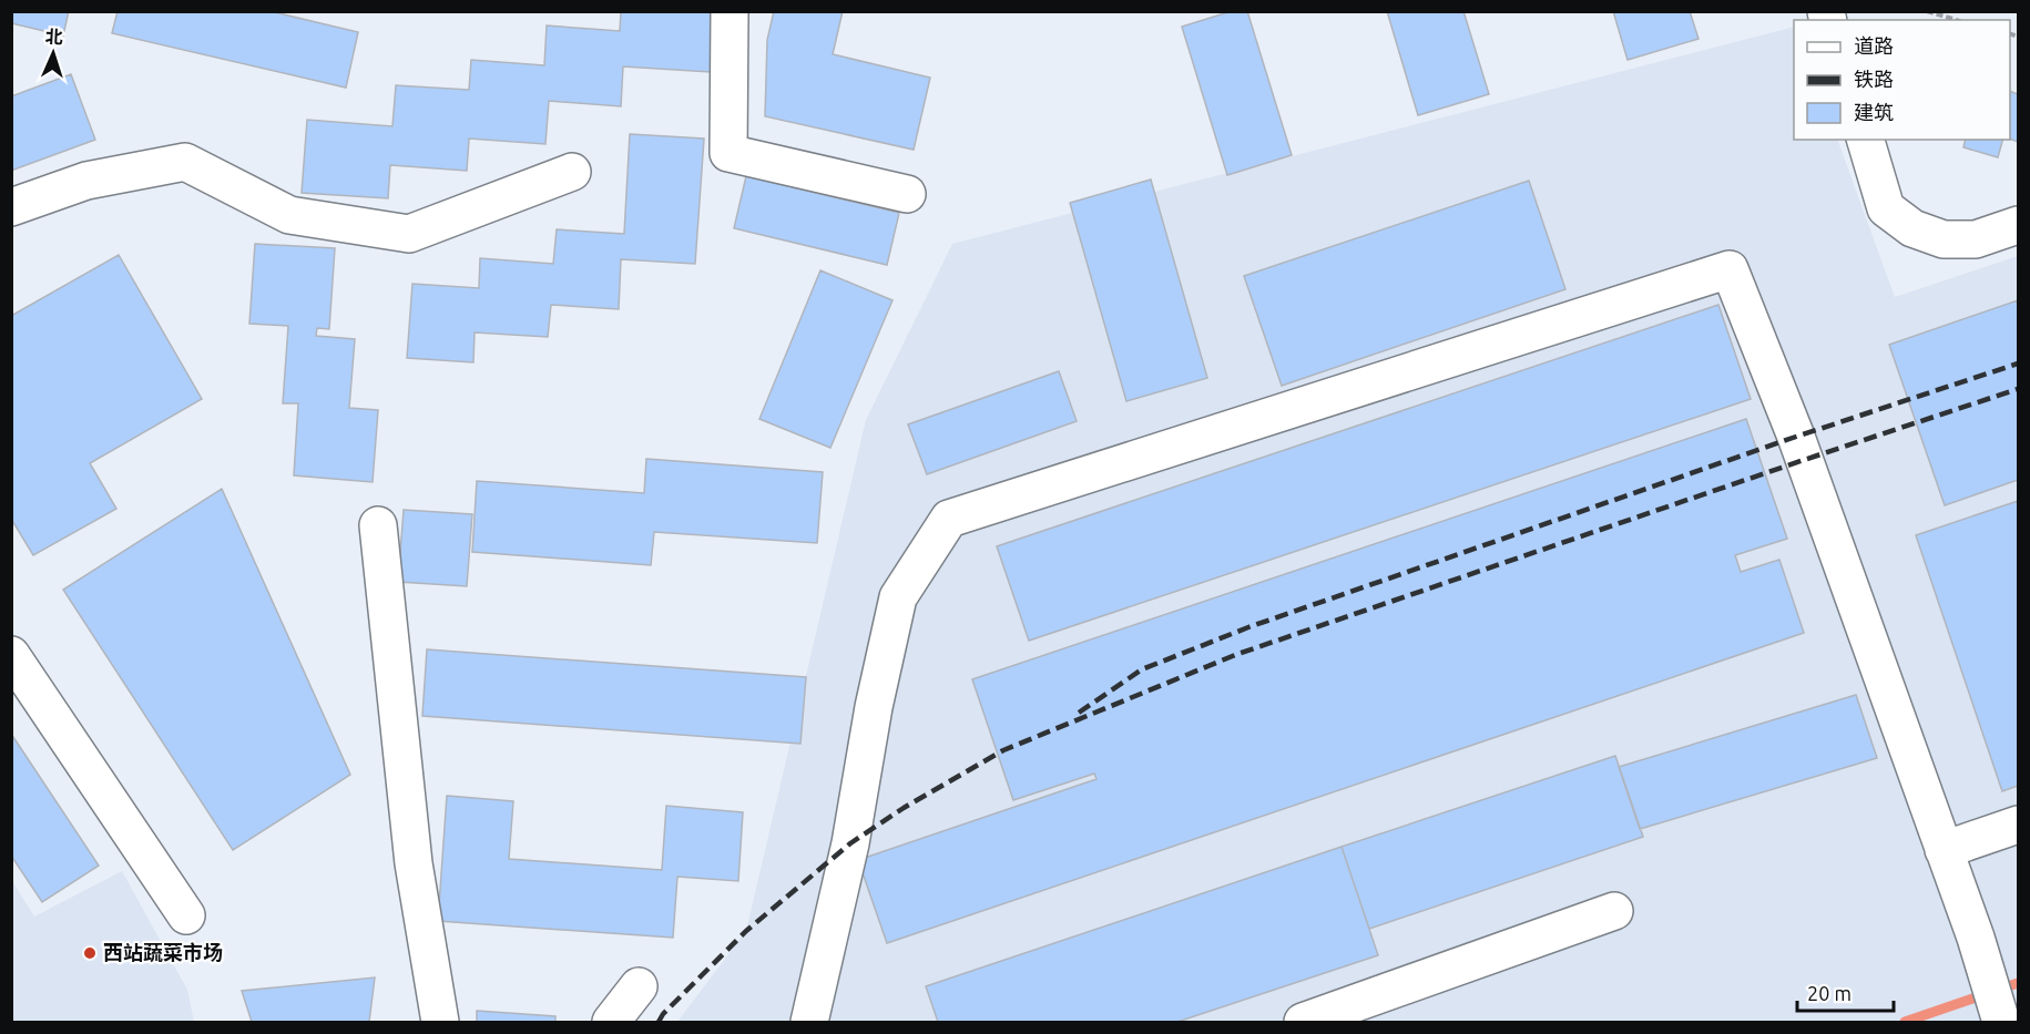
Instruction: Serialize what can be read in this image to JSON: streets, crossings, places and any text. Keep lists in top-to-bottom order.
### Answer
{
  "places": ["西站蔬菜市场"],
  "legend": ["道路", "铁路", "建筑"],
  "scale_bar": "20 m",
  "north": "top"
}
